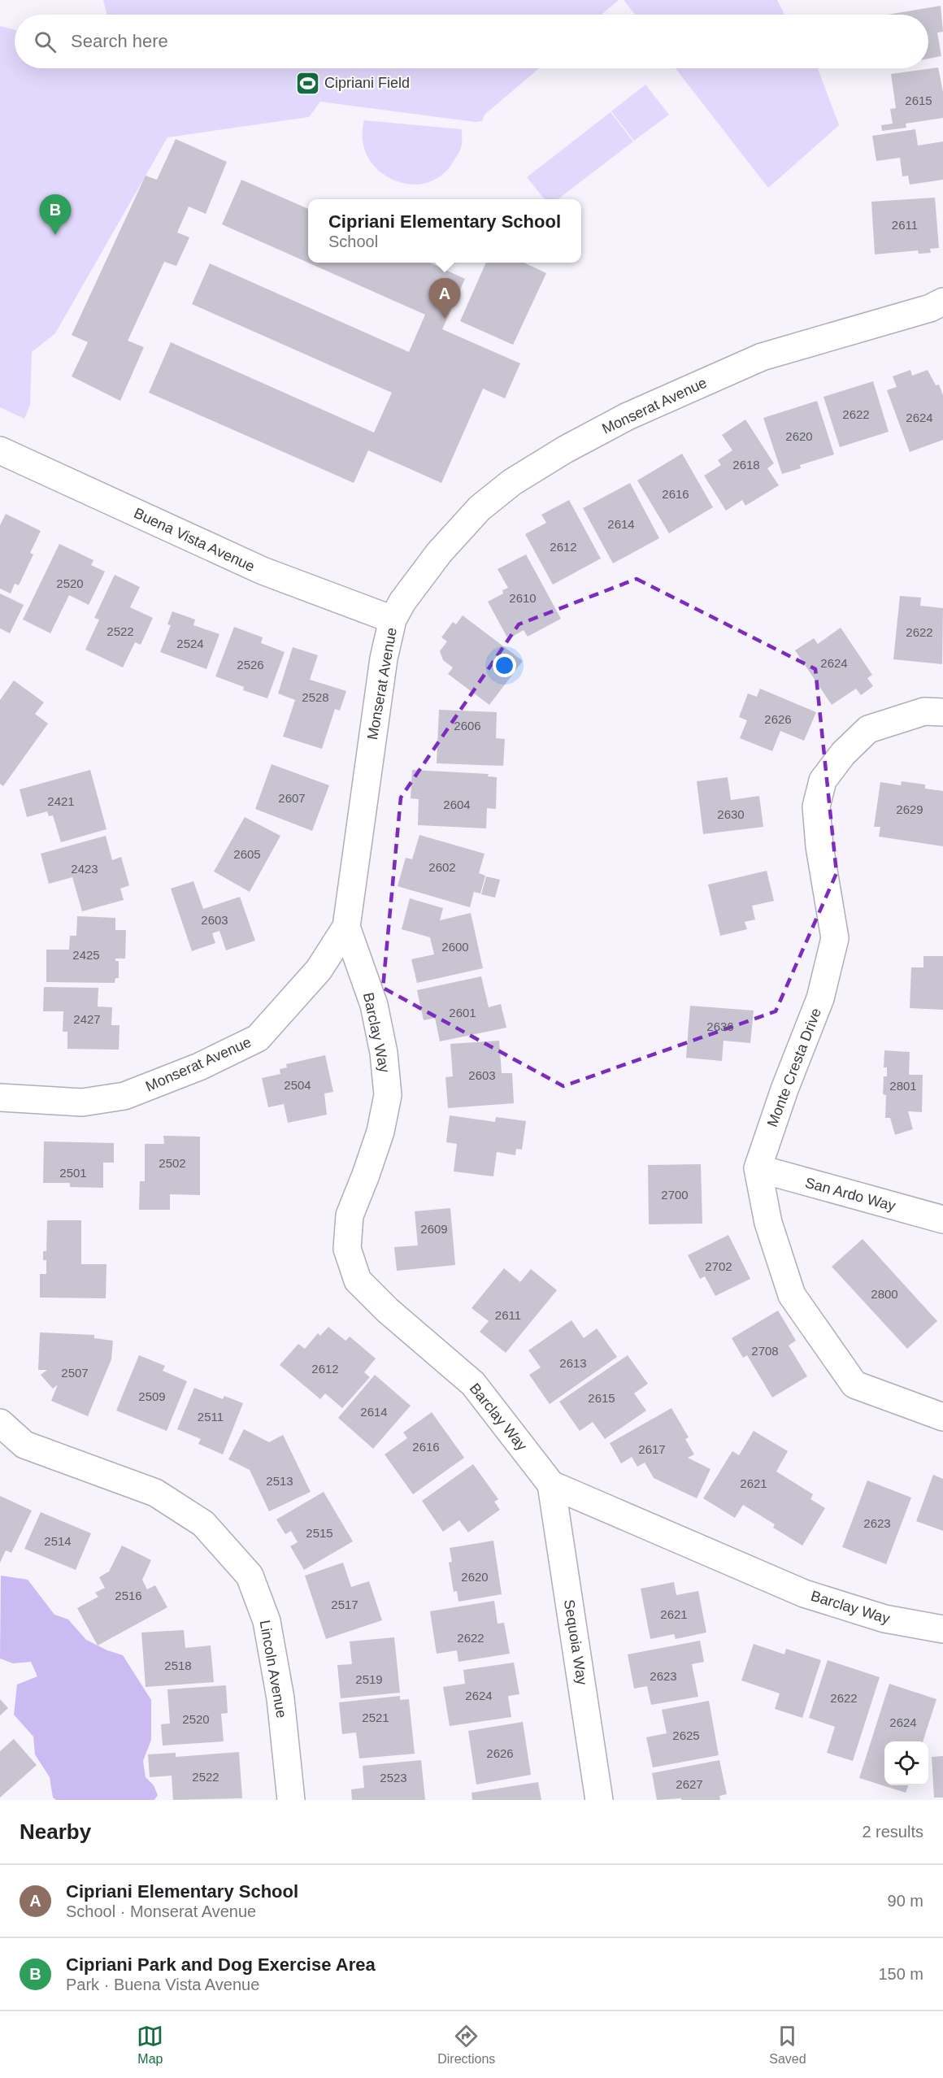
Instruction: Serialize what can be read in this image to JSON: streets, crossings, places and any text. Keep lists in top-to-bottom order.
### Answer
{
  "streets": {
    "street": [
      "Monserat Avenue",
      "Buena Vista Avenue",
      "Barclay Way",
      "Monte Cresta Drive",
      "San Ardo Way",
      "Sequoia Way",
      "Lincoln Avenue"
    ]
  },
  "crossings": [
    ["Monserat Avenue", "Buena Vista Avenue"],
    ["Monserat Avenue", "Barclay Way"],
    ["Barclay Way", "Sequoia Way"],
    ["Monte Cresta Drive", "San Ardo Way"]
  ],
  "places": {
    "sports": ["Cipriani Field"]
  },
  "house_numbers": [
    "2615",
    "2611",
    "2622",
    "2624",
    "2620",
    "2618",
    "2616",
    "2614",
    "2612",
    "2520",
    "2610",
    "2522",
    "2622",
    "2524",
    "2624",
    "2526",
    "2528",
    "2626",
    "2606",
    "2607",
    "2421",
    "2604",
    "2629",
    "2630",
    "2605",
    "2602",
    "2423",
    "2603",
    "2600",
    "2425",
    "2601",
    "2427",
    "2636",
    "2603",
    "2504",
    "2801",
    "2502",
    "2501",
    "2700",
    "2609",
    "2702",
    "2800",
    "2611",
    "2708",
    "2613",
    "2612",
    "2507",
    "2509",
    "2615",
    "2614",
    "2511",
    "2616",
    "2617",
    "2513",
    "2621",
    "2623",
    "2515",
    "2514",
    "2620",
    "2516",
    "2517",
    "2621",
    "2622",
    "2518",
    "2623",
    "2519",
    "2624",
    "2622",
    "2521",
    "2520",
    "2624",
    "2625",
    "2626",
    "2522",
    "2523",
    "2627"
  ],
  "page": {
    "search": "Search here",
    "pins": ["B", "A"],
    "popup": ["Cipriani Elementary School", "School"],
    "heading": ["Nearby", "2 results"],
    "list": [
      {
        "mark": "A",
        "name": "Cipriani Elementary School",
        "note": "School · Monserat Avenue",
        "value": "90 m"
      },
      {
        "mark": "B",
        "name": "Cipriani Park and Dog Exercise Area",
        "note": "Park · Buena Vista Avenue",
        "value": "150 m"
      }
    ],
    "nav": ["Map", "Directions", "Saved"]
  }
}
